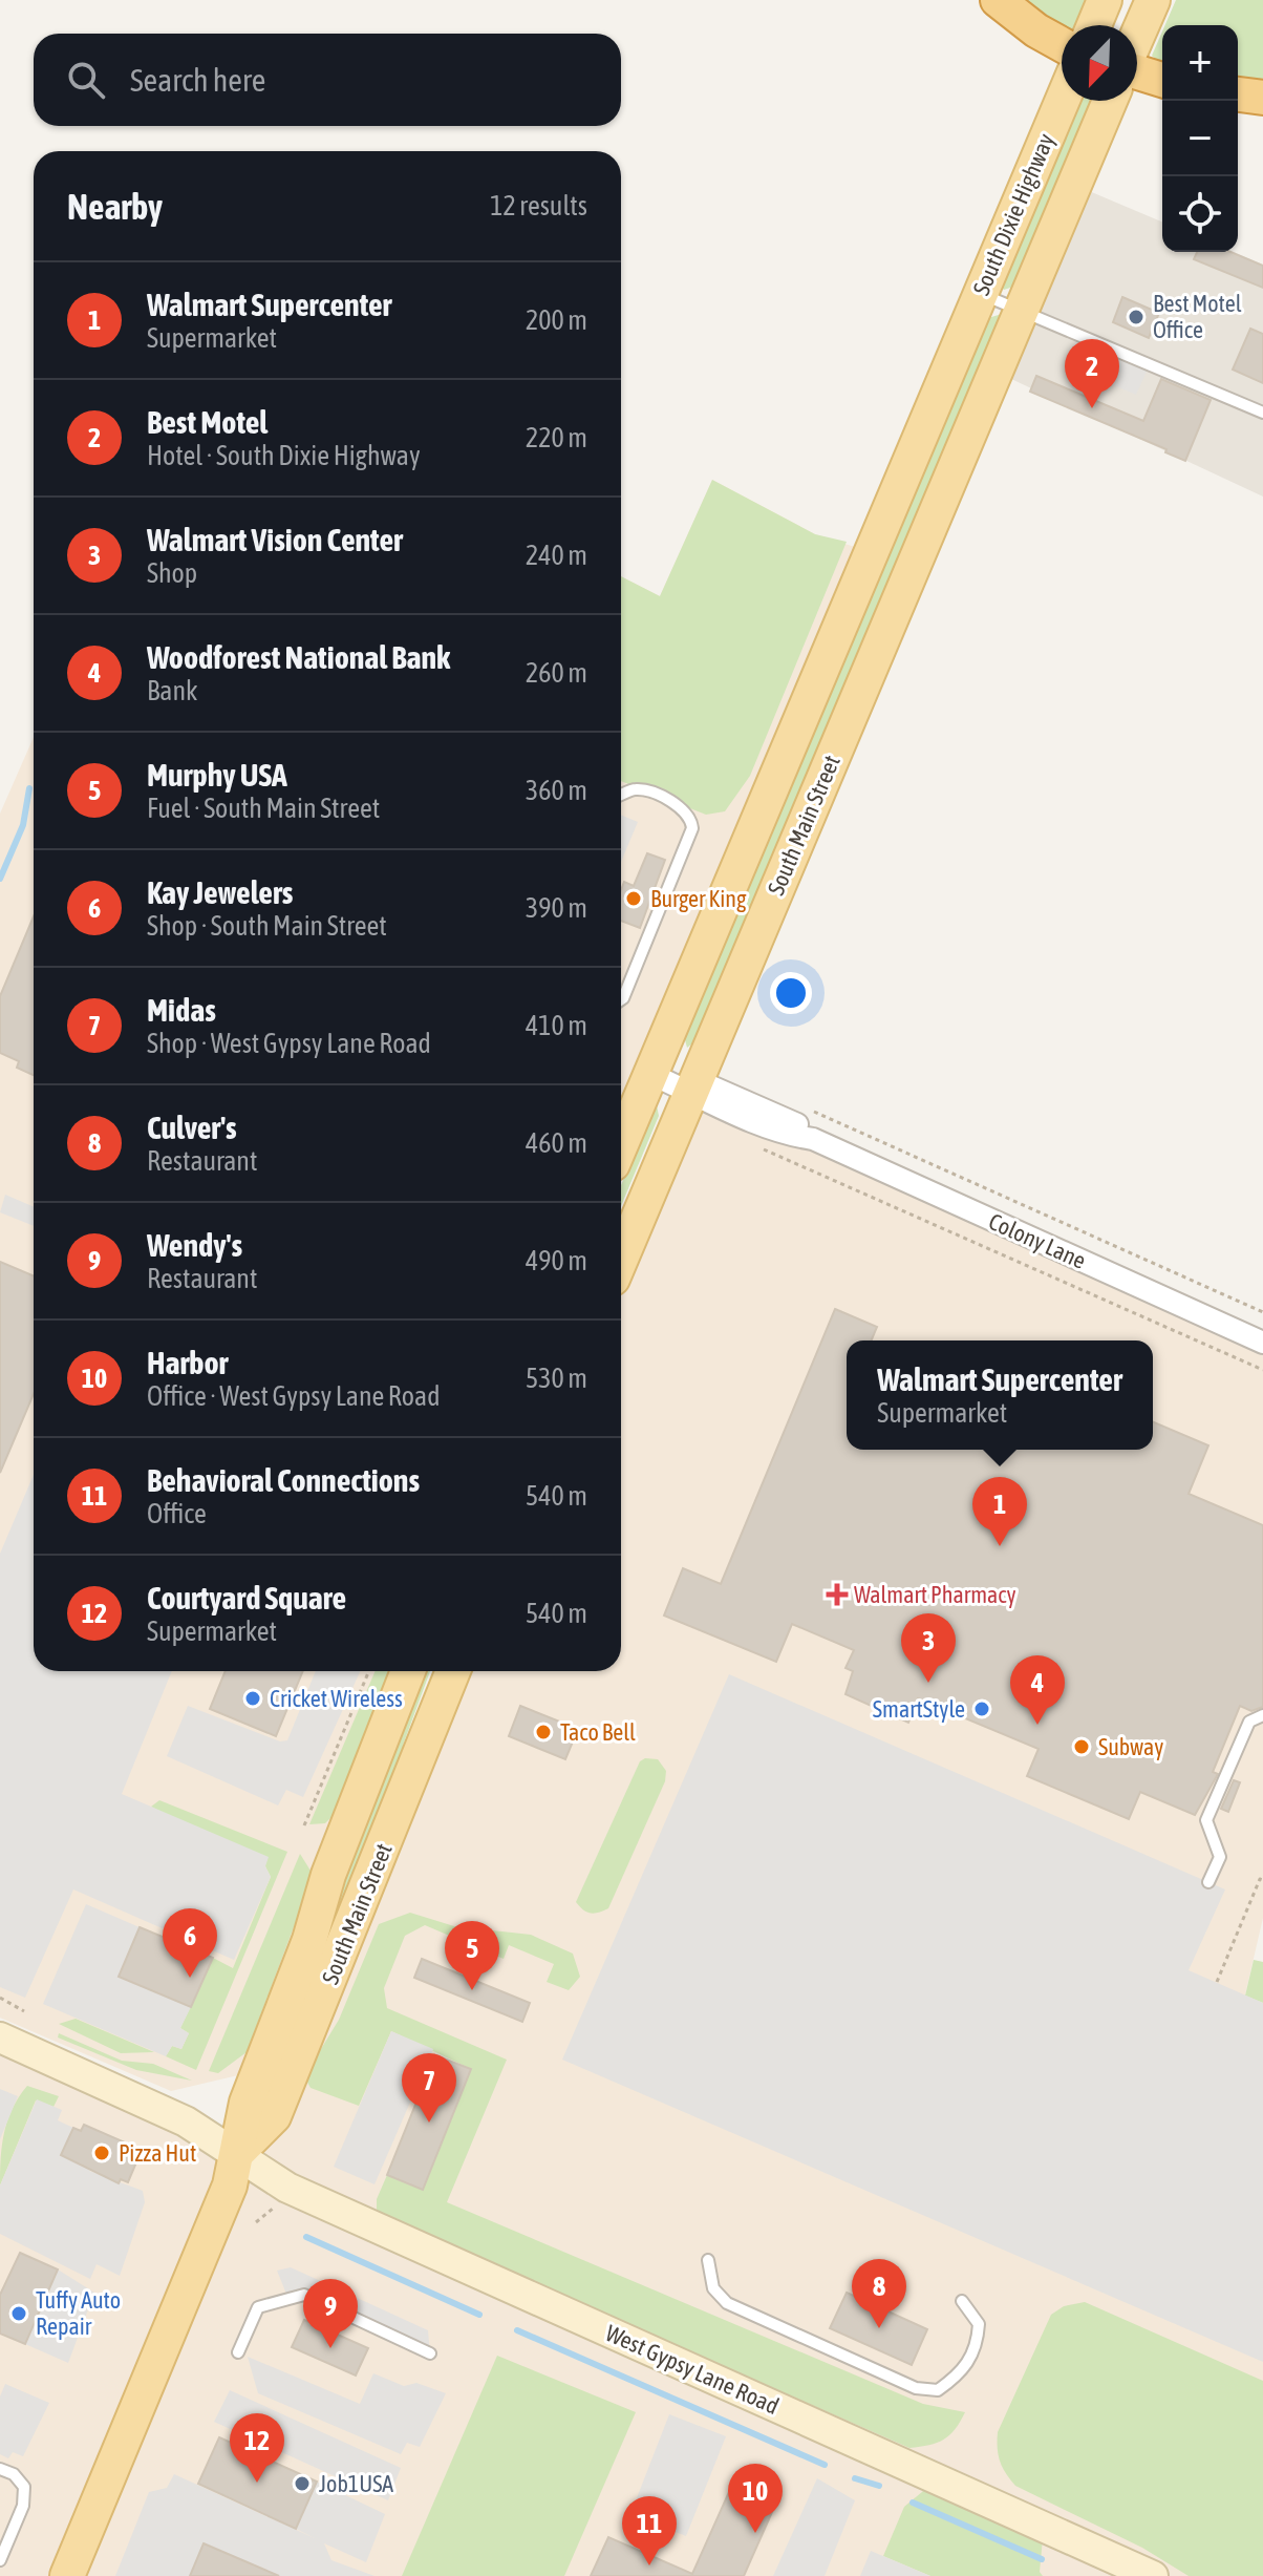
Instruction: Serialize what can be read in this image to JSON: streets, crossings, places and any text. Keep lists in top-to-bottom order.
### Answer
{
  "streets": {
    "main road": ["South Dixie Highway", "South Main Street", "West Gypsy Lane Road"],
    "street": ["Colony Lane"]
  },
  "crossings": [
    ["South Dixie Highway", "South Main Street"],
    ["South Main Street", "Colony Lane"],
    ["South Main Street", "West Gypsy Lane Road"]
  ],
  "places": {
    "other": [
      "Best Motel Office",
      "Burger King",
      "Cricket Wireless",
      "SmartStyle",
      "Taco Bell",
      "Subway",
      "Pizza Hut",
      "Tuffy Auto Repair",
      "Job1USA"
    ],
    "health": ["Walmart Pharmacy"]
  },
  "north": "bottom left",
  "page": {
    "map_buttons": ["+", "−"],
    "search": "Search here",
    "heading": ["Nearby", "12 results"],
    "list": [
      {
        "mark": "1",
        "name": "Walmart Supercenter",
        "note": "Supermarket",
        "value": "200 m"
      },
      {
        "mark": "2",
        "name": "Best Motel",
        "note": "Hotel · South Dixie Highway",
        "value": "220 m"
      },
      {
        "mark": "3",
        "name": "Walmart Vision Center",
        "note": "Shop",
        "value": "240 m"
      },
      {
        "mark": "4",
        "name": "Woodforest National Bank",
        "note": "Bank",
        "value": "260 m"
      },
      {
        "mark": "5",
        "name": "Murphy USA",
        "note": "Fuel · South Main Street",
        "value": "360 m"
      },
      {
        "mark": "6",
        "name": "Kay Jewelers",
        "note": "Shop · South Main Street",
        "value": "390 m"
      },
      {
        "mark": "7",
        "name": "Midas",
        "note": "Shop · West Gypsy Lane Road",
        "value": "410 m"
      },
      {
        "mark": "8",
        "name": "Culver's",
        "note": "Restaurant",
        "value": "460 m"
      },
      {
        "mark": "9",
        "name": "Wendy's",
        "note": "Restaurant",
        "value": "490 m"
      },
      {
        "mark": "10",
        "name": "Harbor",
        "note": "Office · West Gypsy Lane Road",
        "value": "530 m"
      },
      {
        "mark": "11",
        "name": "Behavioral Connections",
        "note": "Office",
        "value": "540 m"
      },
      {
        "mark": "12",
        "name": "Courtyard Square",
        "note": "Supermarket",
        "value": "540 m"
      }
    ],
    "pins": [
      "2",
      "1",
      "3",
      "4",
      "6",
      "5",
      "7",
      "8",
      "9",
      "12",
      "10",
      "11"
    ],
    "popup": ["Walmart Supercenter", "Supermarket"]
  }
}
